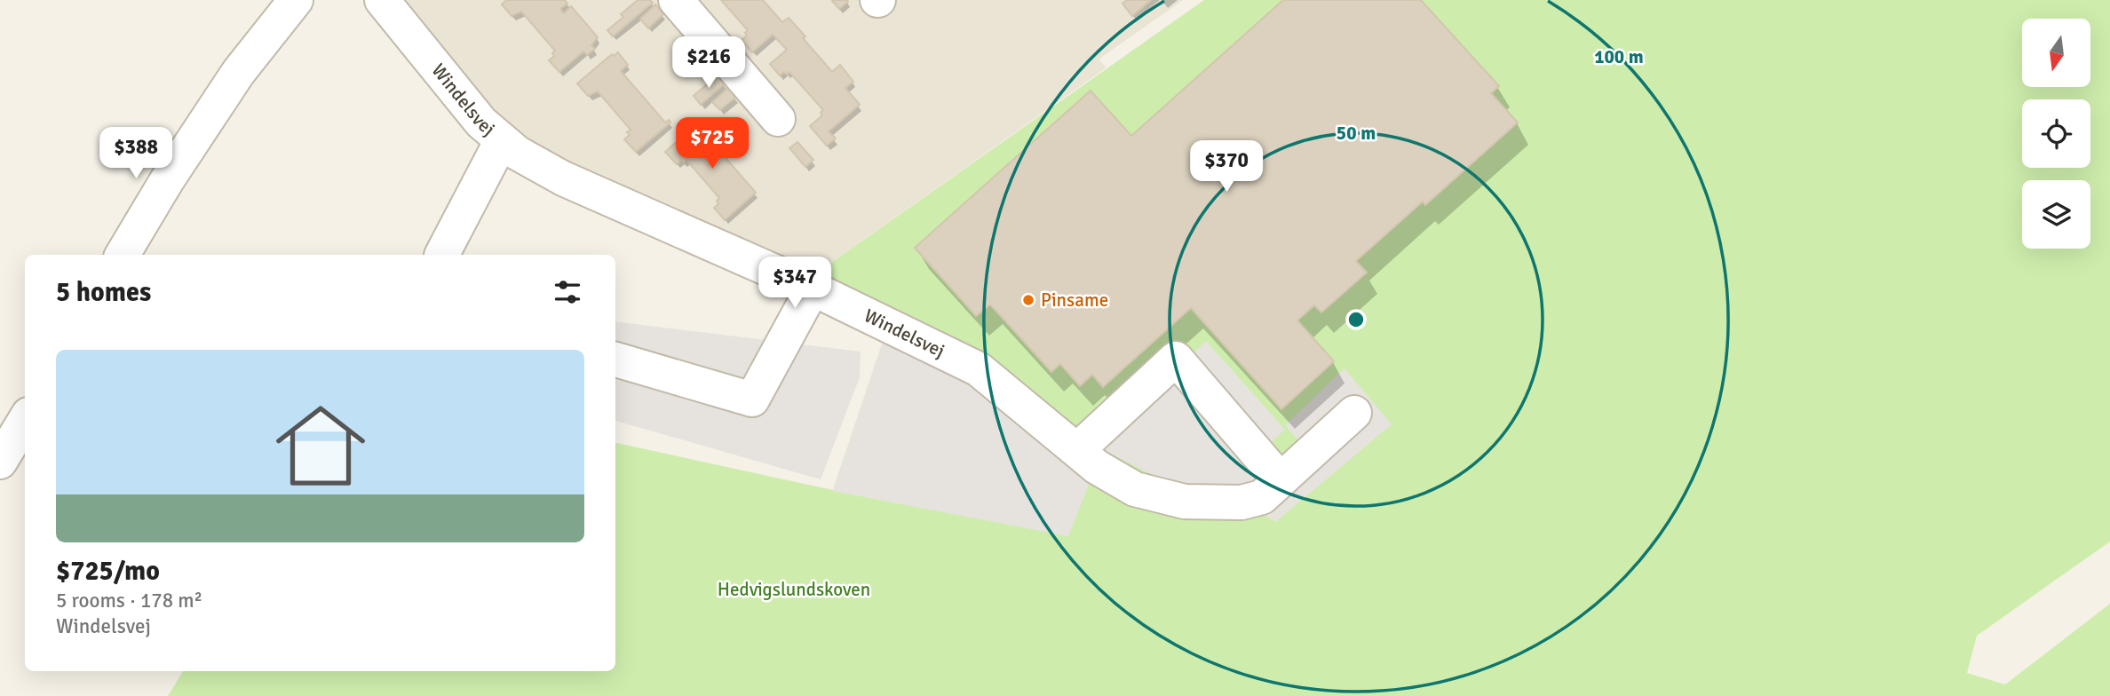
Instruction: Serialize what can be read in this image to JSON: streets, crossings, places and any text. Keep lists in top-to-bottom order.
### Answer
{
  "streets": {
    "street": ["Windelsvej"]
  },
  "parks": ["Hedvigslundskoven"],
  "places": ["Pinsame"],
  "north": "bottom",
  "page": {
    "price": [
      "$216",
      "$725",
      "$388",
      "$370",
      "$347"
    ],
    "heading": "5 homes",
    "list": [
      {
        "name": "$725/mo",
        "note": "5 rooms · 178 m² · Windelsvej"
      }
    ]
  },
  "rings": ["100 m", "50 m"]
}
